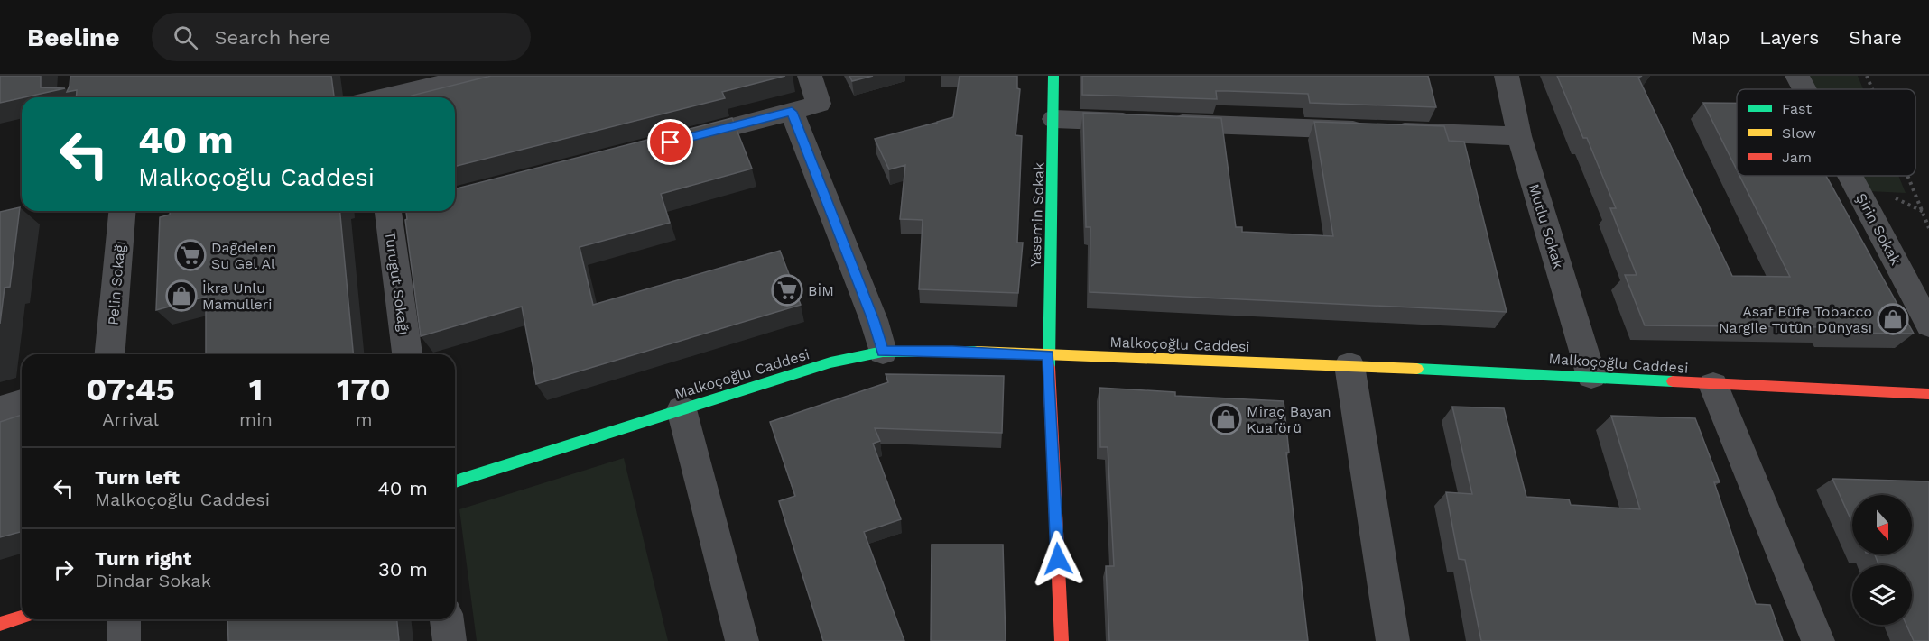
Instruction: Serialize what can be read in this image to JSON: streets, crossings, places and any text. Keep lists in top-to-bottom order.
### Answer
{
  "streets": {
    "street": [
      "Yasemin Sokak",
      "Mutlu Sokak",
      "Şirin Sokak",
      "Pelin Sokağı",
      "Turugut Sokağı",
      "Malkoçoğlu Caddesi"
    ]
  },
  "crossings": [
    ["Yasemin Sokak", "Malkoçoğlu Caddesi"],
    ["Mutlu Sokak", "Malkoçoğlu Caddesi"]
  ],
  "places": {
    "supermarket": ["Dağdelen Su Gel Al", "BİM"],
    "shop": ["İkra Unlu Mamulleri", "Asaf Büfe Tobacco Nargile Tütün Dünyası", "Miraç Bayan Kuaförü"]
  },
  "legend": ["Fast", "Slow", "Jam"],
  "north": "bottom",
  "page": {
    "header": "Beeline",
    "search": "Search here",
    "nav": ["Map", "Layers", "Share"],
    "turn": ["40 m", "Malkoçoğlu Caddesi"],
    "eta": [
      "07:45",
      "Arrival",
      "1",
      "min",
      "170",
      "m"
    ],
    "list": [
      {
        "name": "Turn left",
        "note": "Malkoçoğlu Caddesi",
        "value": "40 m"
      },
      {
        "name": "Turn right",
        "note": "Dindar Sokak",
        "value": "30 m"
      }
    ]
  }
}
